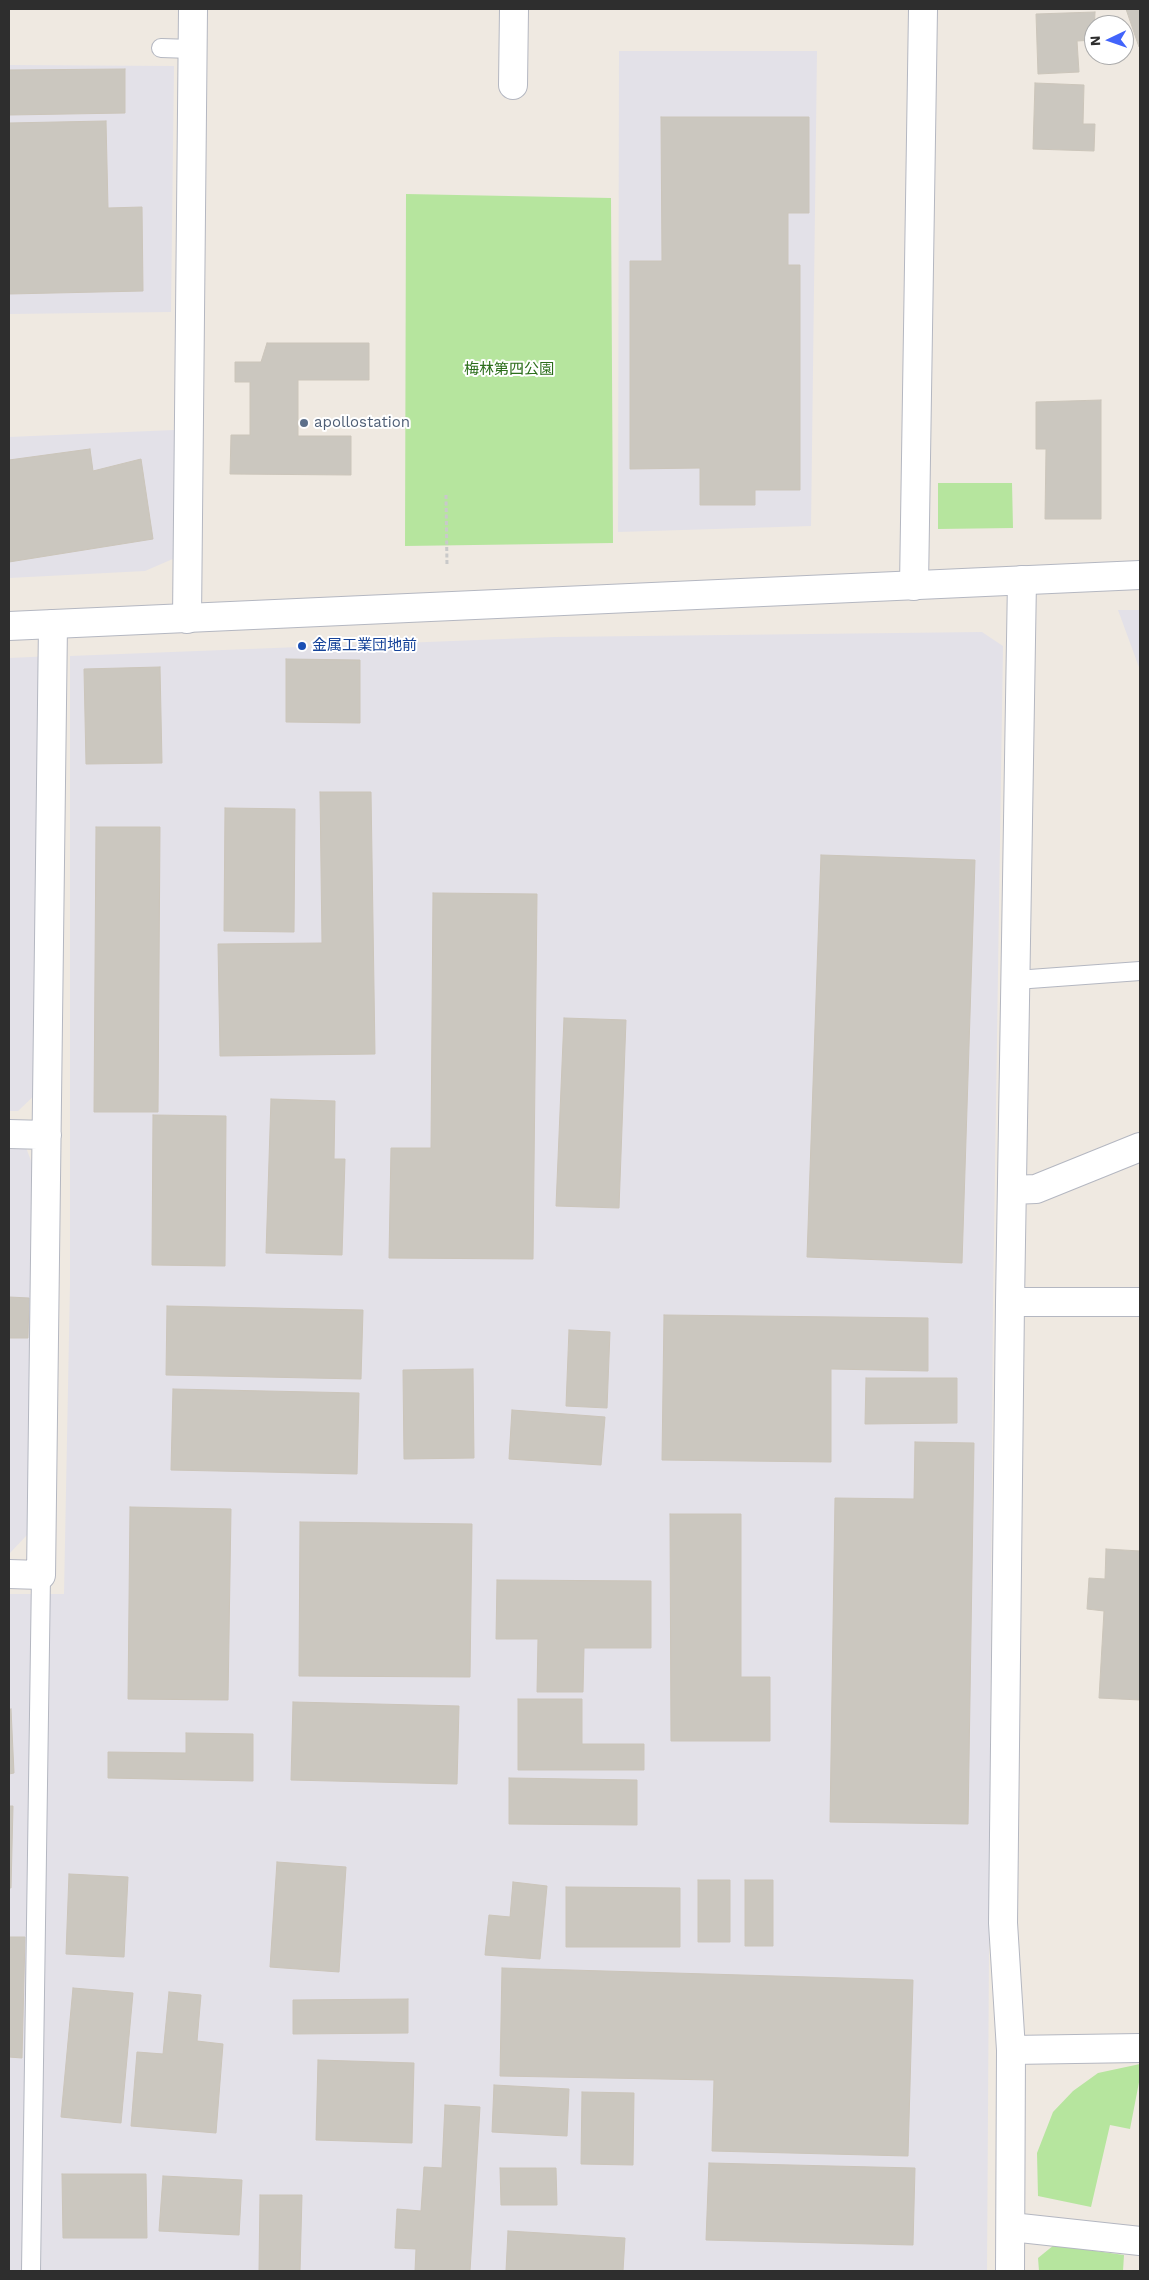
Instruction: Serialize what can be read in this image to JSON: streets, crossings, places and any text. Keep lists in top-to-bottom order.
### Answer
{
  "parks": ["梅林第四公園"],
  "places": ["apollostation", "金属工業団地前"],
  "north": "left"
}
